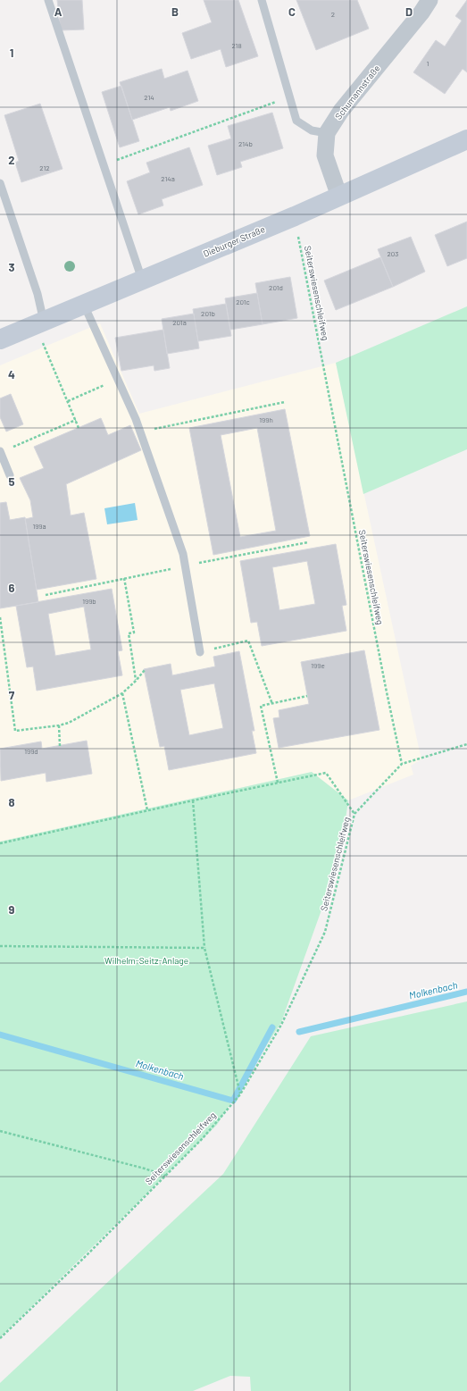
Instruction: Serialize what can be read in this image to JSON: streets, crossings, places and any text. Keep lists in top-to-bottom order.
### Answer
{
  "streets": {
    "main road": ["Dieburger Straße"],
    "street": ["Schumannstraße"],
    "path": ["Seiterswiesenschleifweg"]
  },
  "crossings": [
    ["Schumannstraße", "Dieburger Straße"],
    ["Dieburger Straße", "Seiterswiesenschleifweg"]
  ],
  "water": ["Molkenbach"],
  "parks": ["Wilhelm-Seitz-Anlage"],
  "house_numbers": [
    "2",
    "218",
    "1",
    "214",
    "214b",
    "212",
    "214a",
    "203",
    "201d",
    "201c",
    "201b",
    "201a",
    "199h",
    "199a",
    "199b",
    "199e",
    "199d"
  ],
  "grid": {
    "columns": [
      "A",
      "B",
      "C",
      "D"
    ],
    "rows": [
      "1",
      "2",
      "3",
      "4",
      "5",
      "6",
      "7",
      "8",
      "9"
    ]
  }
}
